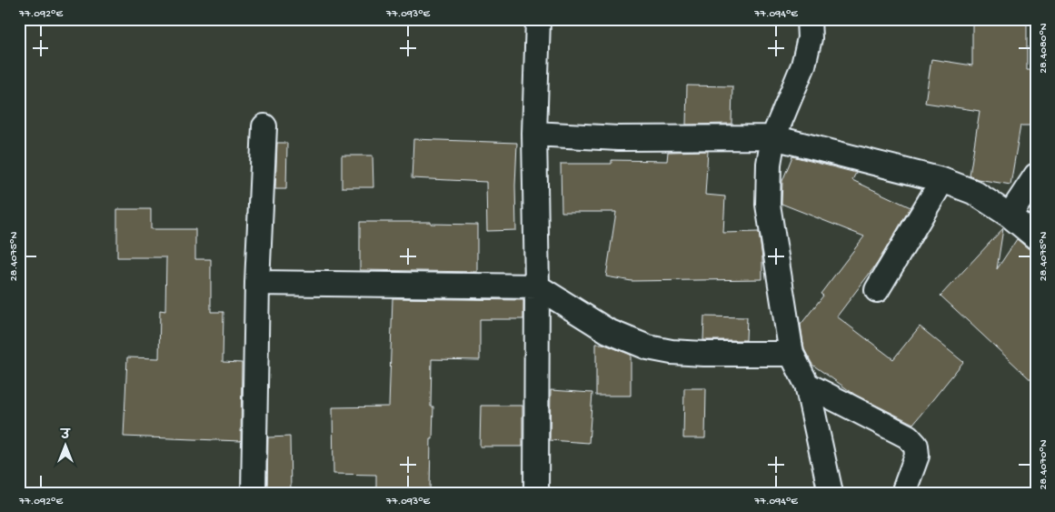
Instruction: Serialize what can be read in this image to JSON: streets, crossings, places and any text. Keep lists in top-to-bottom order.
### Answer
{
  "north": "top",
  "coordinates": [
    "77.092°E",
    "77.093°E",
    "77.094°E",
    "28.4080°N",
    "28.4075°N",
    "28.4070°N"
  ]
}
